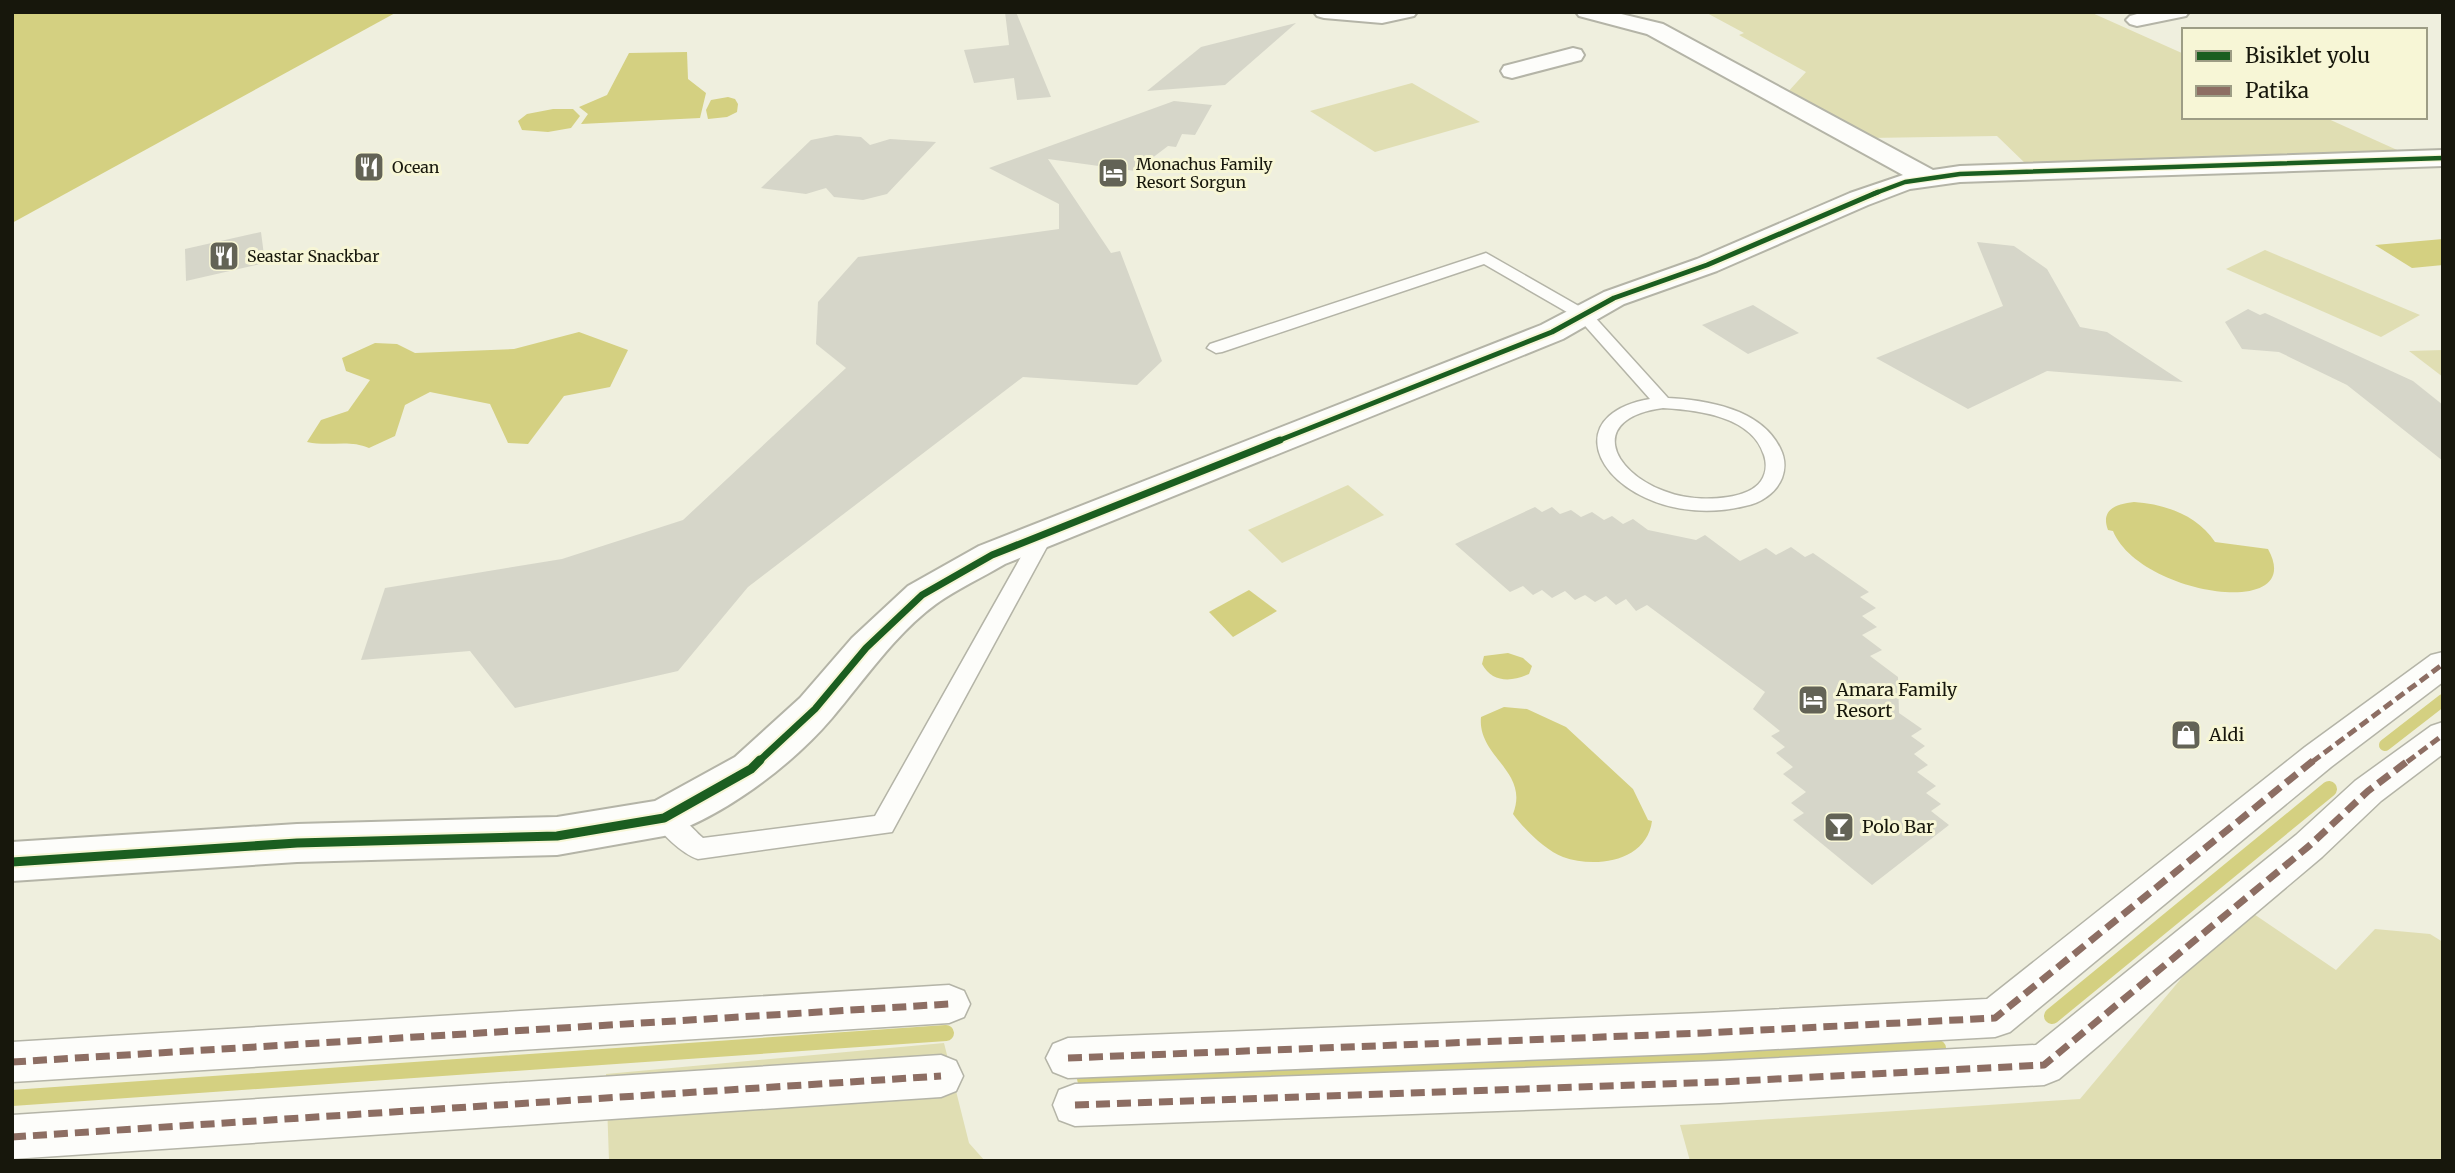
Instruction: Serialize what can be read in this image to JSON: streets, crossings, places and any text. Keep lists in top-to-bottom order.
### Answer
{
  "places": {
    "restaurant": ["Ocean", "Seastar Snackbar"],
    "hotel": ["Monachus Family Resort Sorgun", "Amara Family Resort"],
    "shop": ["Aldi"],
    "bar": ["Polo Bar"]
  },
  "legend": ["Bisiklet yolu", "Patika"]
}
